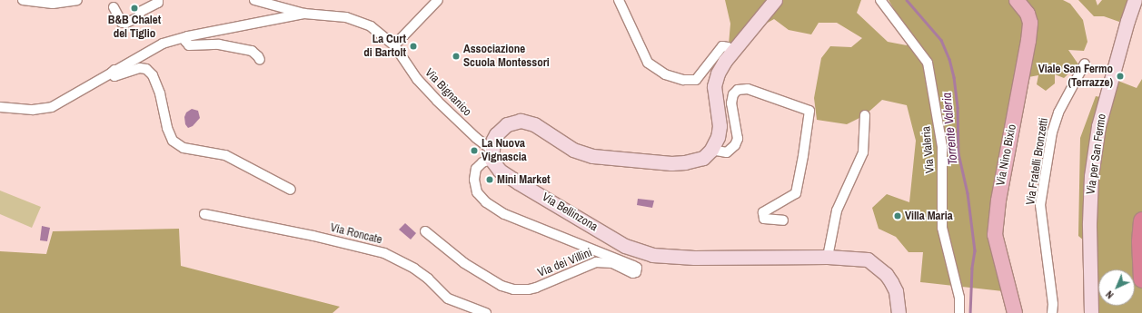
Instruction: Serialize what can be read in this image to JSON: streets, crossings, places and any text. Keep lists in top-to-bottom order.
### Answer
{
  "streets": {
    "main road": ["Via Nino Bixio"],
    "street": [
      "Via Bignanico",
      "Via Valeria",
      "Via per San Fermo",
      "Via Fratelli Bronzetti",
      "Via Bellinzona",
      "Via Roncate",
      "Via dei Villini"
    ]
  },
  "crossings": [
    ["Via Bignanico", "Via Bellinzona"],
    ["Via Bignanico", "Via dei Villini"],
    ["Via Bellinzona", "Via dei Villini"]
  ],
  "water": ["Torrente Valeria"],
  "places": [
    "B&B Chalet del Tiglio",
    "La Curt di Bartolt",
    "Associazione Scuola Montessori",
    "Viale San Fermo (Terrazze)",
    "La Nuova Vignascia",
    "Mini Market",
    "Villa Maria"
  ],
  "north": "bottom left"
}
